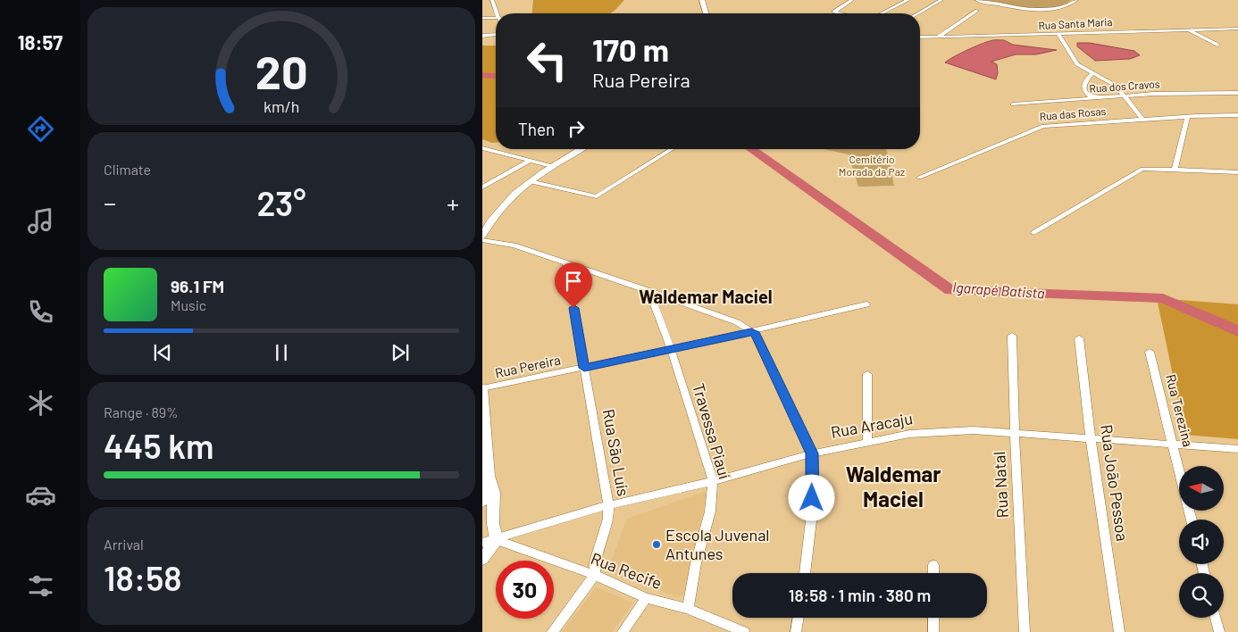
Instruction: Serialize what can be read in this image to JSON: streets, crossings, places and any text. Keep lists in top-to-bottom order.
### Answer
{
  "streets": {
    "street": [
      "Rua Santa Maria",
      "Rua dos Cravos",
      "Rua das Rosas",
      "Rua Pereira",
      "Rua Terezina",
      "Rua Aracaju",
      "Travessa Piauí",
      "Rua São Luís",
      "Rua João Pessoa",
      "Rua Natal",
      "Rua Recife"
    ]
  },
  "crossings": [
    ["Rua Pereira", "Travessa Piauí"],
    ["Rua Pereira", "Rua São Luís"],
    ["Rua Terezina", "Rua Aracaju"],
    ["Rua Aracaju", "Travessa Piauí"],
    ["Rua Aracaju", "Rua São Luís"],
    ["Rua Aracaju", "Rua João Pessoa"],
    ["Rua Aracaju", "Rua Natal"],
    ["Rua Aracaju", "Rua Recife"],
    ["Travessa Piauí", "Rua Recife"],
    ["Rua São Luís", "Rua Recife"]
  ],
  "districts": ["Waldemar Maciel", "Waldemar Maciel"],
  "water": ["Igarapé Batista"],
  "parks": ["Cemitério Morada da Paz"],
  "places": ["Escola Juvenal Antunes"],
  "north": "left",
  "page": {
    "tabs": "18:57",
    "turn": ["170 m", "Rua Pereira"],
    "then": "Then",
    "tile": [
      "Climate",
      ["Range · 89%", "445 km"],
      ["Arrival", "18:58"]
    ],
    "heat": ["−", "23°", "+"],
    "song": ["96.1 FM", "Music"],
    "limit": "30",
    "trip": "18:58 · 1 min · 380 m",
    "gauge": ["20", "km/h"]
  }
}
